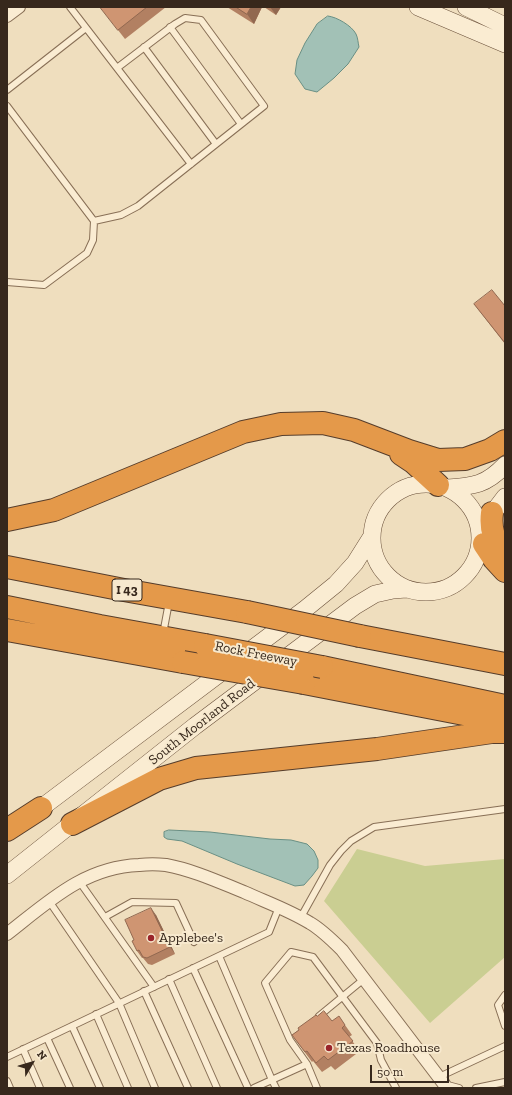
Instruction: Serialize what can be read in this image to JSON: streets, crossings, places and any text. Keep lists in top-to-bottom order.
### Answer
{
  "streets": {
    "highway": ["I 43", "Rock Freeway"],
    "main road": ["South Moorland Road"]
  },
  "places": ["Applebee's", "Texas Roadhouse"],
  "scale_bar": "50 m",
  "north": "top right"
}
